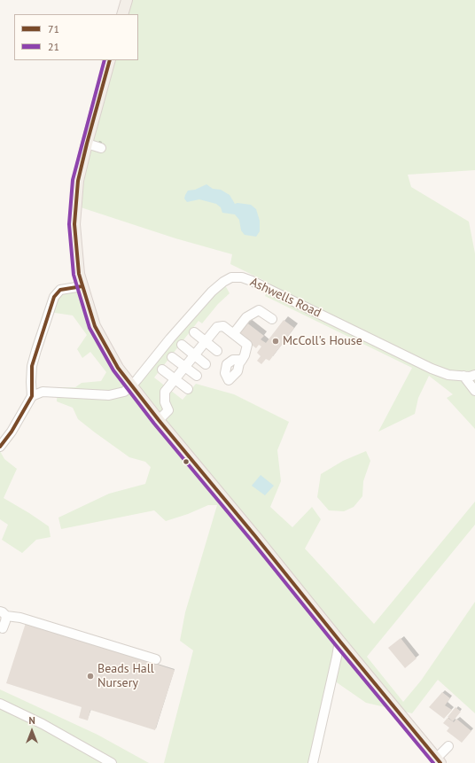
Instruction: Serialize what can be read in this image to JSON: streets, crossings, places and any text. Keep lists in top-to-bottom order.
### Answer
{
  "streets": {
    "street": ["Ashwells Road"]
  },
  "places": ["McColl's House", "Beads Hall Nursery"],
  "lines": ["transit line 71", "transit line 21"],
  "legend": ["71", "21"],
  "north": "top"
}
